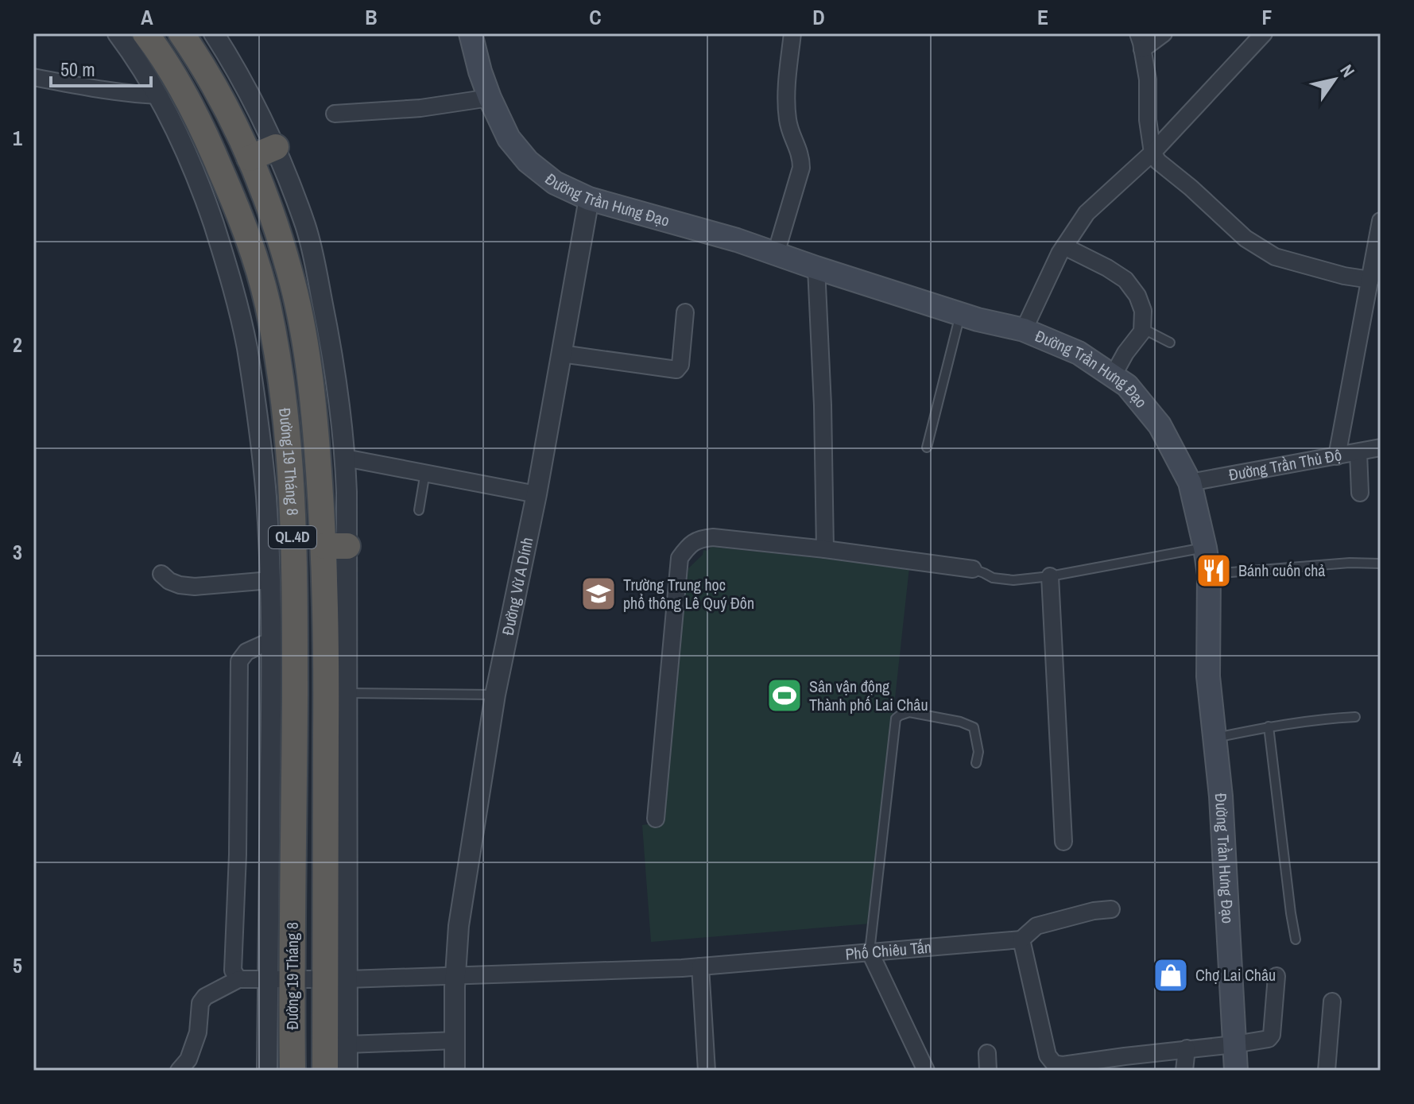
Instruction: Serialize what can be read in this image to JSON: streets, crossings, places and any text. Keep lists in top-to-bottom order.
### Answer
{
  "streets": {
    "highway": ["Đường 19 Tháng 8", "QL.4D"],
    "main road": ["Đường Trần Hưng Đạo"],
    "street": ["Đường Trần Thủ Độ", "Đường Vừ A Dính", "Phố Chiêu Tấn"]
  },
  "crossings": [
    ["Đường Trần Hưng Đạo", "Đường Trần Thủ Độ"],
    ["Đường Trần Hưng Đạo", "Đường Vừ A Dính"],
    ["Đường 19 Tháng 8", "Phố Chiêu Tấn"],
    ["Đường Vừ A Dính", "Phố Chiêu Tấn"]
  ],
  "places": {
    "restaurant": ["Bánh cuốn chả"],
    "school or university": ["Trường Trung học phổ thông Lê Quý Đôn"],
    "sports": ["Sân vận động Thành phố Lai Châu"],
    "shop": ["Chợ Lai Châu"]
  },
  "scale_bar": "50 m",
  "north": "top right",
  "grid": {
    "columns": [
      "A",
      "B",
      "C",
      "D",
      "E",
      "F"
    ],
    "rows": [
      "1",
      "2",
      "3",
      "4",
      "5"
    ]
  }
}
